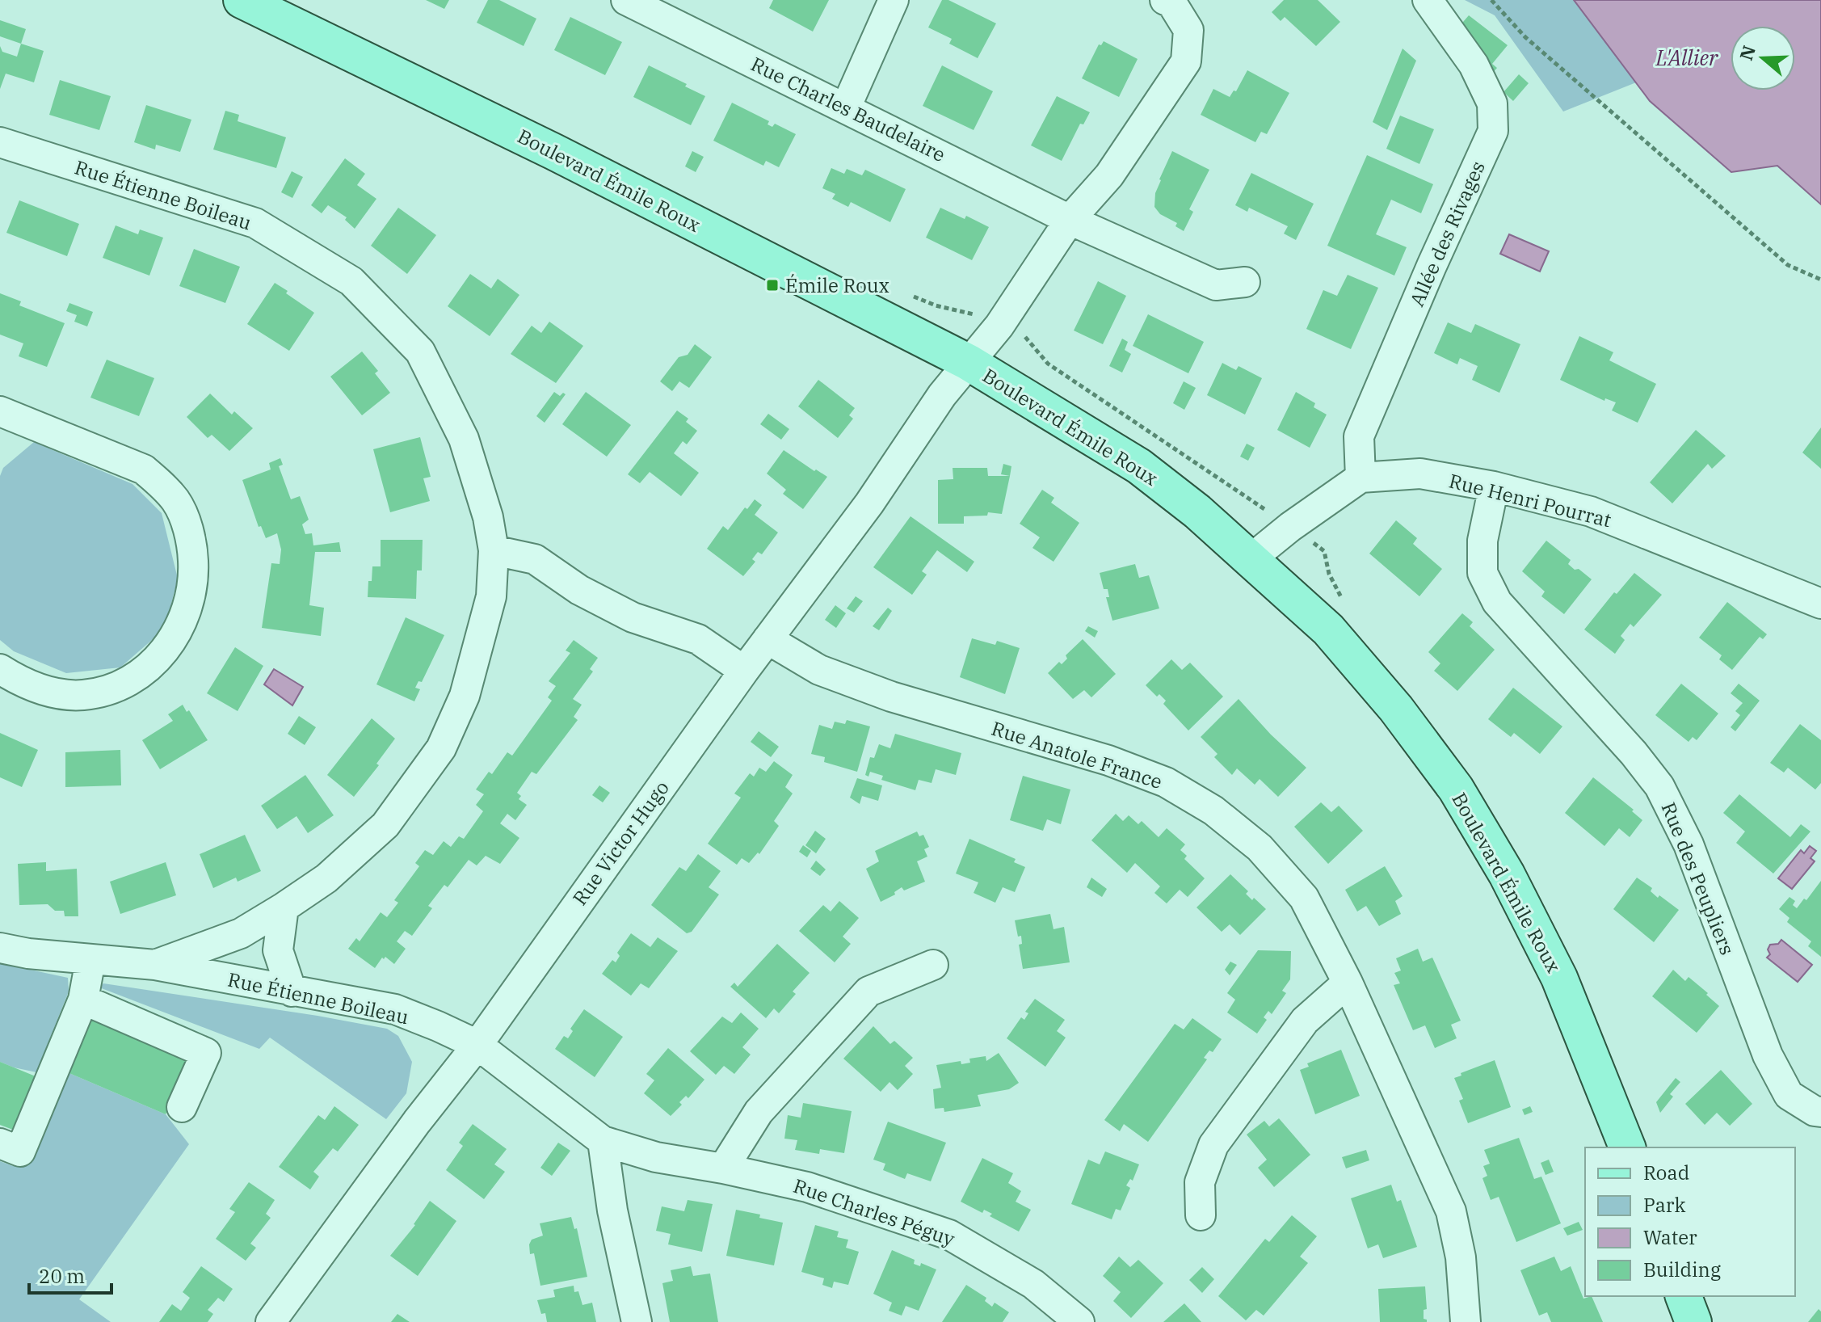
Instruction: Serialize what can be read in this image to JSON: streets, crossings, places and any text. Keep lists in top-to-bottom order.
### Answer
{
  "streets": {
    "main road": ["Boulevard Émile Roux"],
    "street": [
      "Rue Charles Baudelaire",
      "Rue Étienne Boileau",
      "Allée des Rivages",
      "Rue Henri Pourrat",
      "Rue Anatole France",
      "Rue Victor Hugo",
      "Rue des Peupliers",
      "Rue Charles Péguy"
    ]
  },
  "crossings": [
    ["Boulevard Émile Roux", "Rue Victor Hugo"],
    ["Rue Étienne Boileau", "Rue Victor Hugo"],
    ["Rue Étienne Boileau", "Rue Charles Péguy"],
    ["Allée des Rivages", "Rue Henri Pourrat"],
    ["Rue Henri Pourrat", "Rue des Peupliers"],
    ["Rue Anatole France", "Rue Victor Hugo"]
  ],
  "water": ["L'Allier"],
  "places": {
    "transit": ["Émile Roux"]
  },
  "legend": [
    "Road",
    "Park",
    "Water",
    "Building"
  ],
  "scale_bar": "20 m",
  "north": "left"
}
